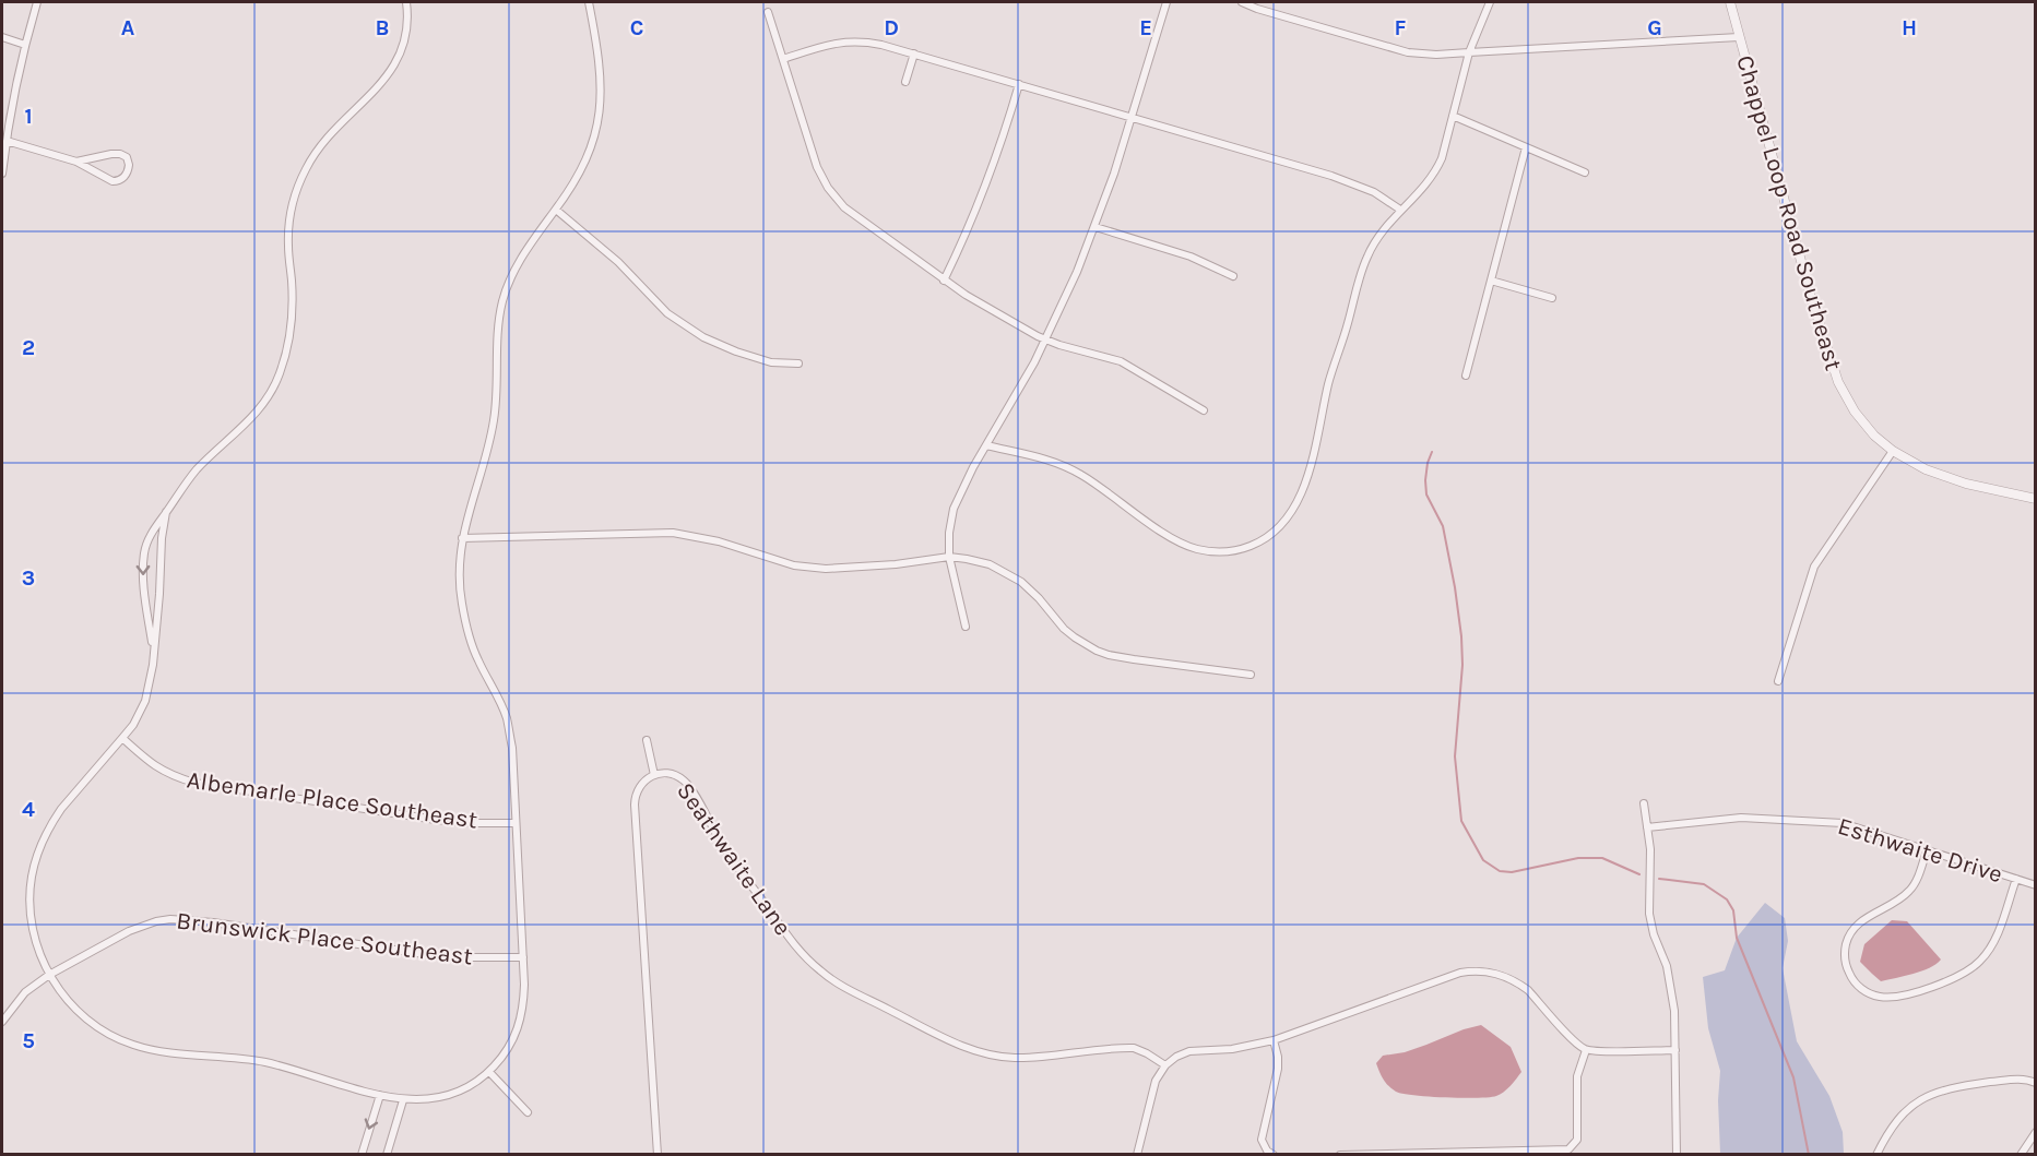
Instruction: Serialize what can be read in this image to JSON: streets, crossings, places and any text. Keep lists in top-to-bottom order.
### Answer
{
  "streets": {
    "street": [
      "Chappel Loop Road Southeast",
      "Albemarle Place Southeast",
      "Esthwaite Drive",
      "Seathwaite Lane",
      "Brunswick Place Southeast"
    ]
  },
  "grid": {
    "columns": [
      "A",
      "B",
      "C",
      "D",
      "E",
      "F",
      "G",
      "H"
    ],
    "rows": [
      "1",
      "2",
      "3",
      "4",
      "5"
    ]
  }
}
